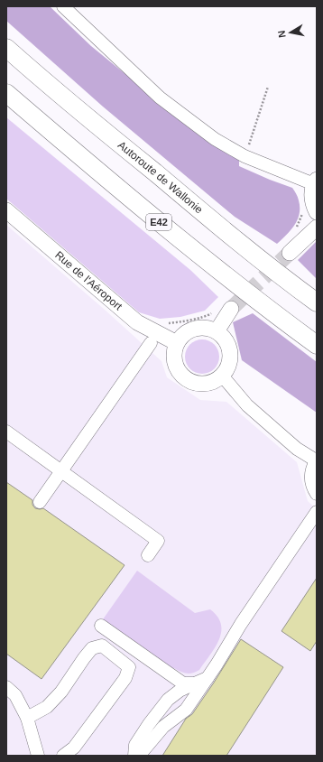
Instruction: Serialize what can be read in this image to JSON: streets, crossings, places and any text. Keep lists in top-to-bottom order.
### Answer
{
  "streets": {
    "highway": ["Autoroute de Wallonie", "E42"],
    "main road": ["Rue de l'Aéroport"]
  },
  "north": "left"
}
